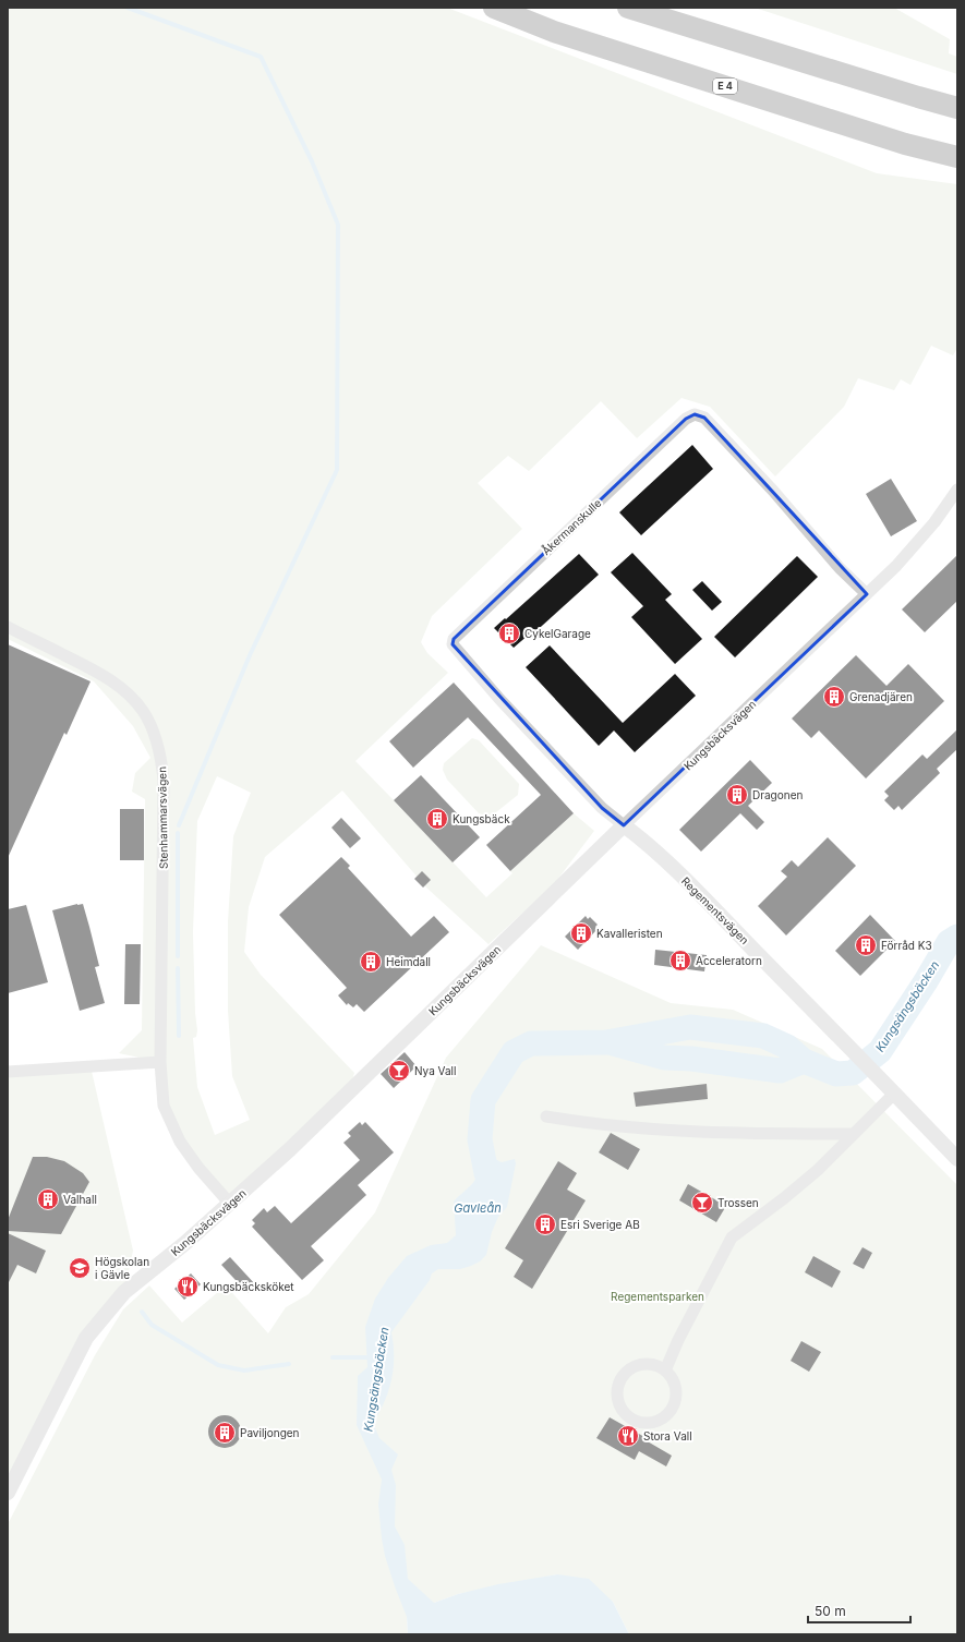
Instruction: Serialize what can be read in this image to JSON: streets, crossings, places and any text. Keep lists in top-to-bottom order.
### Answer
{
  "streets": {
    "highway": ["E 4"],
    "street": [
      "Åkermanskulle",
      "Kungsbäcksvägen",
      "Stenhammarsvägen",
      "Regementsvägen"
    ]
  },
  "crossings": [
    ["Åkermanskulle", "Kungsbäcksvägen"],
    ["Åkermanskulle", "Regementsvägen"],
    ["Kungsbäcksvägen", "Stenhammarsvägen"],
    ["Kungsbäcksvägen", "Regementsvägen"]
  ],
  "water": ["Kungsängsbäcken", "Gavleån"],
  "parks": ["Regementsparken"],
  "places": {
    "building": [
      "CykelGarage",
      "Grenadjären",
      "Dragonen",
      "Kungsbäck",
      "Kavalleristen",
      "Förråd K3",
      "Acceleratorn",
      "Heimdall",
      "Valhall",
      "Esri Sverige AB",
      "Paviljongen"
    ],
    "bar": ["Nya Vall", "Trossen"],
    "school or university": ["Högskolan i Gävle"],
    "restaurant": ["Kungsbäcksköket", "Stora Vall"]
  },
  "scale_bar": "50 m"
}
